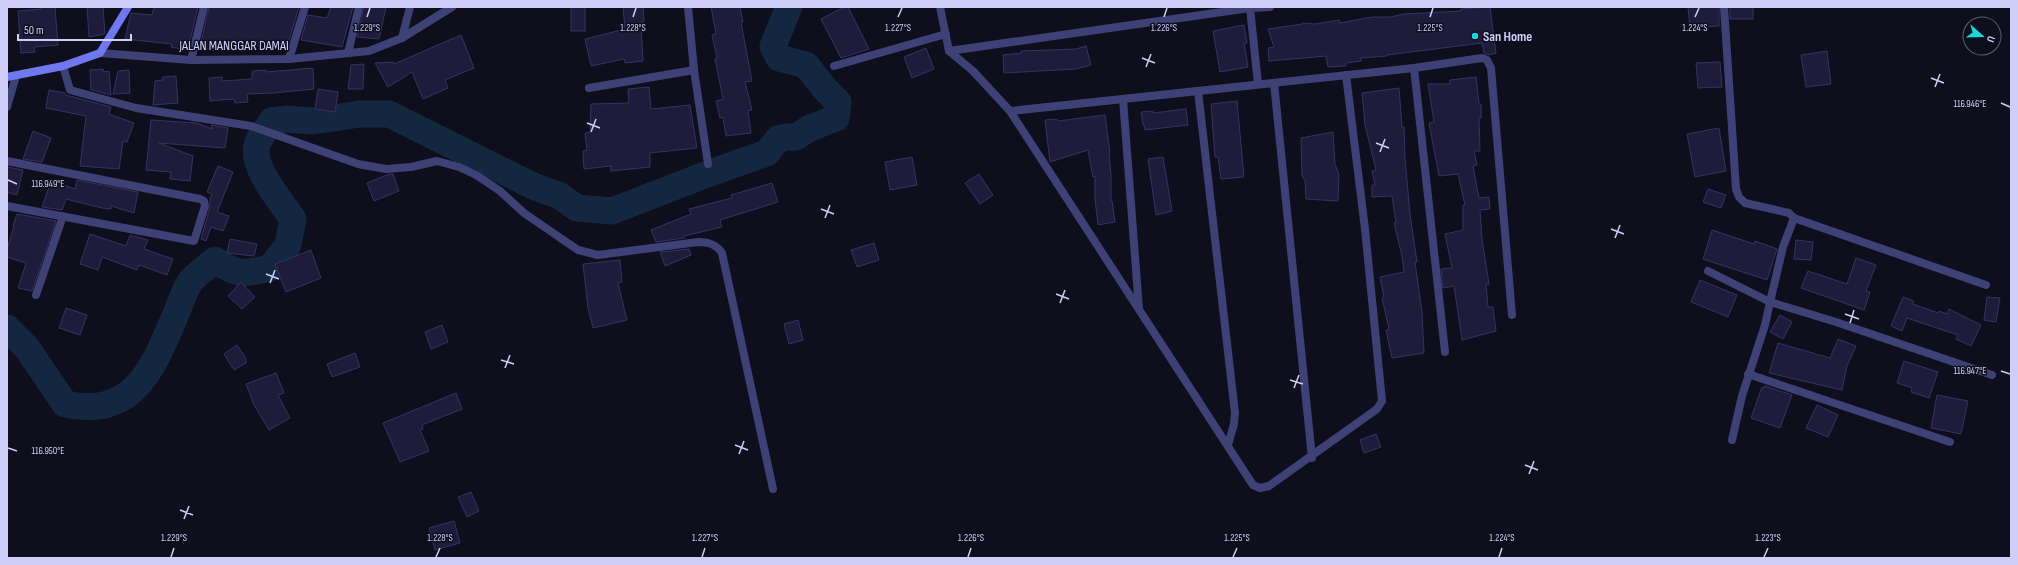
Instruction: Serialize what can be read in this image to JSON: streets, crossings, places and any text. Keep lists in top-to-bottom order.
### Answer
{
  "streets": {
    "street": ["JALAN MANGGAR DAMAI"]
  },
  "places": ["San Home"],
  "scale_bar": "50 m",
  "north": "right",
  "coordinates": [
    "1.229°S",
    "1.228°S",
    "1.227°S",
    "1.226°S",
    "1.225°S",
    "1.224°S",
    "116.946°E",
    "116.949°E",
    "116.947°E",
    "116.950°E",
    "1.223°S"
  ]
}
